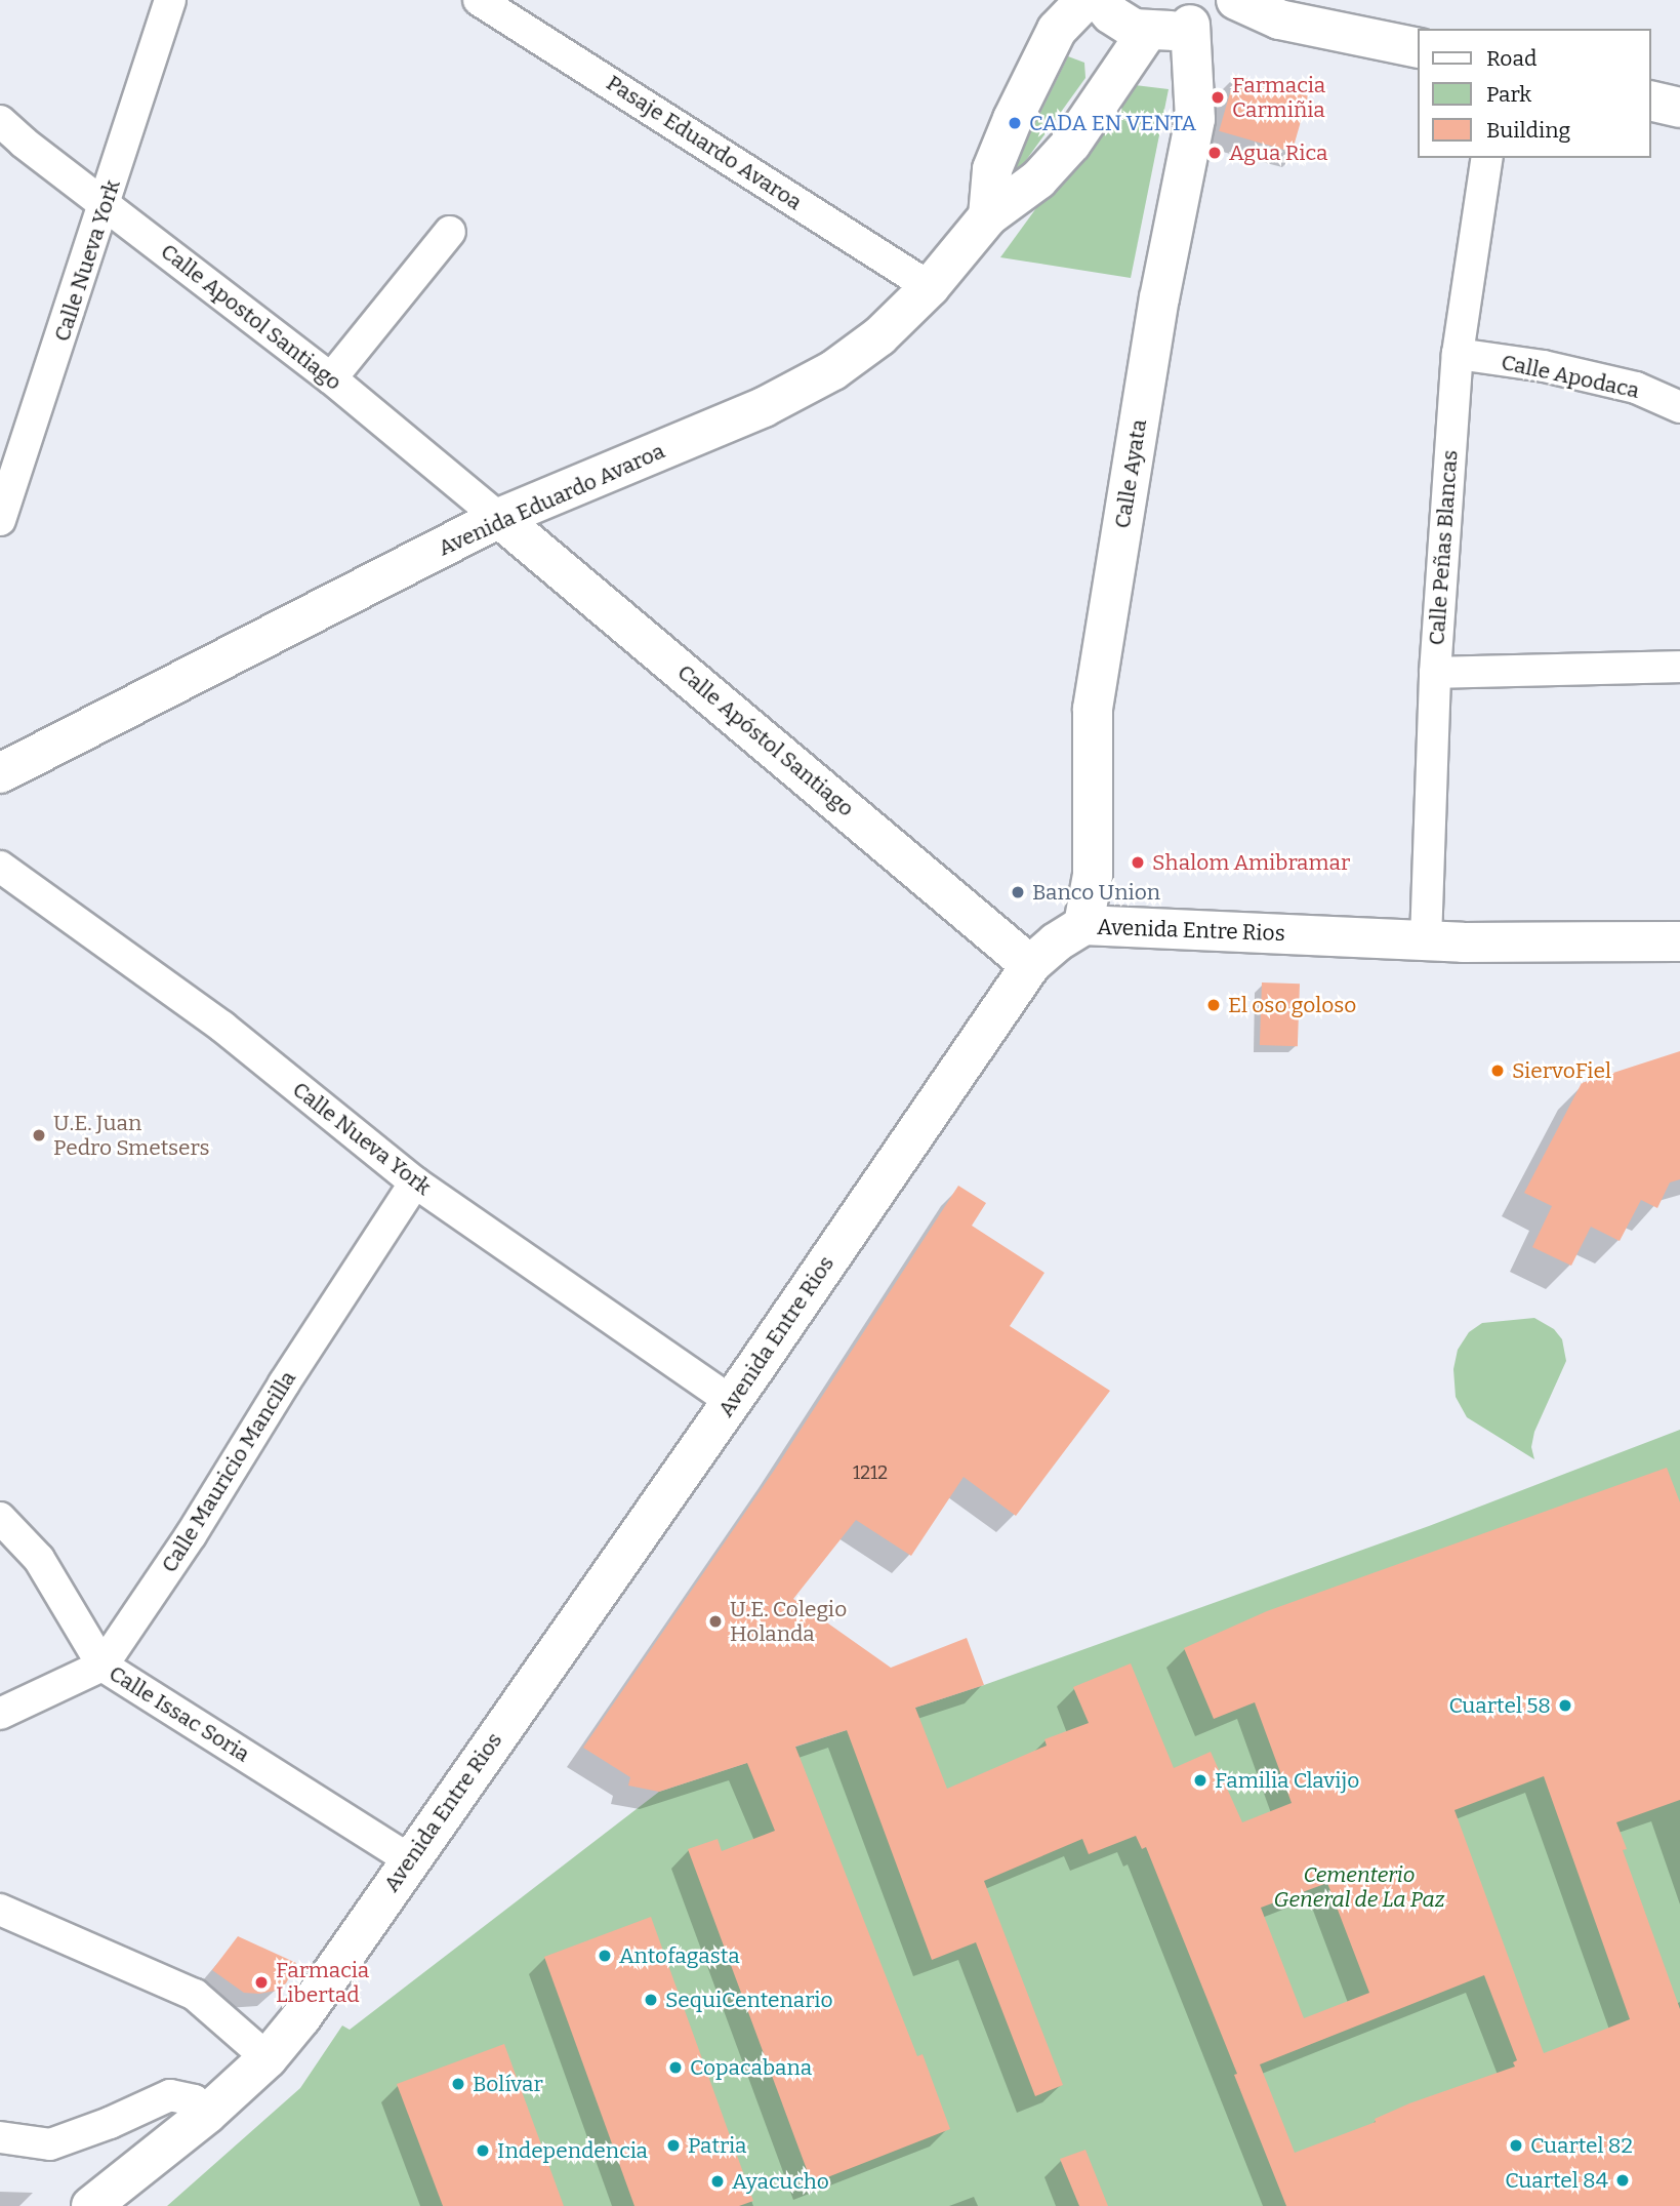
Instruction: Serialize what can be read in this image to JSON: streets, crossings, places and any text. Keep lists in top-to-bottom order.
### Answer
{
  "streets": {
    "main road": [
      "Calle Ayata",
      "Avenida Eduardo Avaroa",
      "Calle Apóstol Santiago",
      "Avenida Entre Rios"
    ],
    "street": [
      "Pasaje Eduardo Avaroa",
      "Calle Nueva York",
      "Calle Apostol Santiago",
      "Calle Apodaca",
      "Calle Peñas Blancas",
      "Calle Mauricio Mancilla",
      "Calle Issac Soria"
    ]
  },
  "crossings": [
    ["Pasaje Eduardo Avaroa", "Avenida Eduardo Avaroa"],
    ["Calle Nueva York", "Calle Apostol Santiago"],
    ["Calle Nueva York", "Avenida Entre Rios"],
    ["Calle Nueva York", "Calle Mauricio Mancilla"],
    ["Calle Apostol Santiago", "Avenida Eduardo Avaroa"],
    ["Calle Apostol Santiago", "Calle Apóstol Santiago"],
    ["Calle Apodaca", "Calle Peñas Blancas"],
    ["Calle Ayata", "Avenida Entre Rios"],
    ["Avenida Eduardo Avaroa", "Calle Apóstol Santiago"],
    ["Calle Peñas Blancas", "Avenida Entre Rios"],
    ["Calle Apóstol Santiago", "Avenida Entre Rios"],
    ["Avenida Entre Rios", "Calle Issac Soria"],
    ["Calle Mauricio Mancilla", "Calle Issac Soria"]
  ],
  "parks": ["Cementerio General de La Paz"],
  "places": [
    "Farmacia Carmiñia",
    "CADA EN VENTA",
    "Agua Rica",
    "Shalom Amibramar",
    "Banco Union",
    "El oso goloso",
    "SiervoFiel",
    "U.E. Juan Pedro Smetsers",
    "U.E. Colegio Holanda",
    "Cuartel 58",
    "Familia Clavijo",
    "Antofagasta",
    "Farmacia Libertad",
    "SequiCentenario",
    "Copacabana",
    "Bolívar",
    "Patria",
    "Cuartel 82",
    "Independencia",
    "Cuartel 84",
    "Ayacucho"
  ],
  "house_numbers": ["1212"],
  "legend": ["Road", "Park", "Building"]
}
